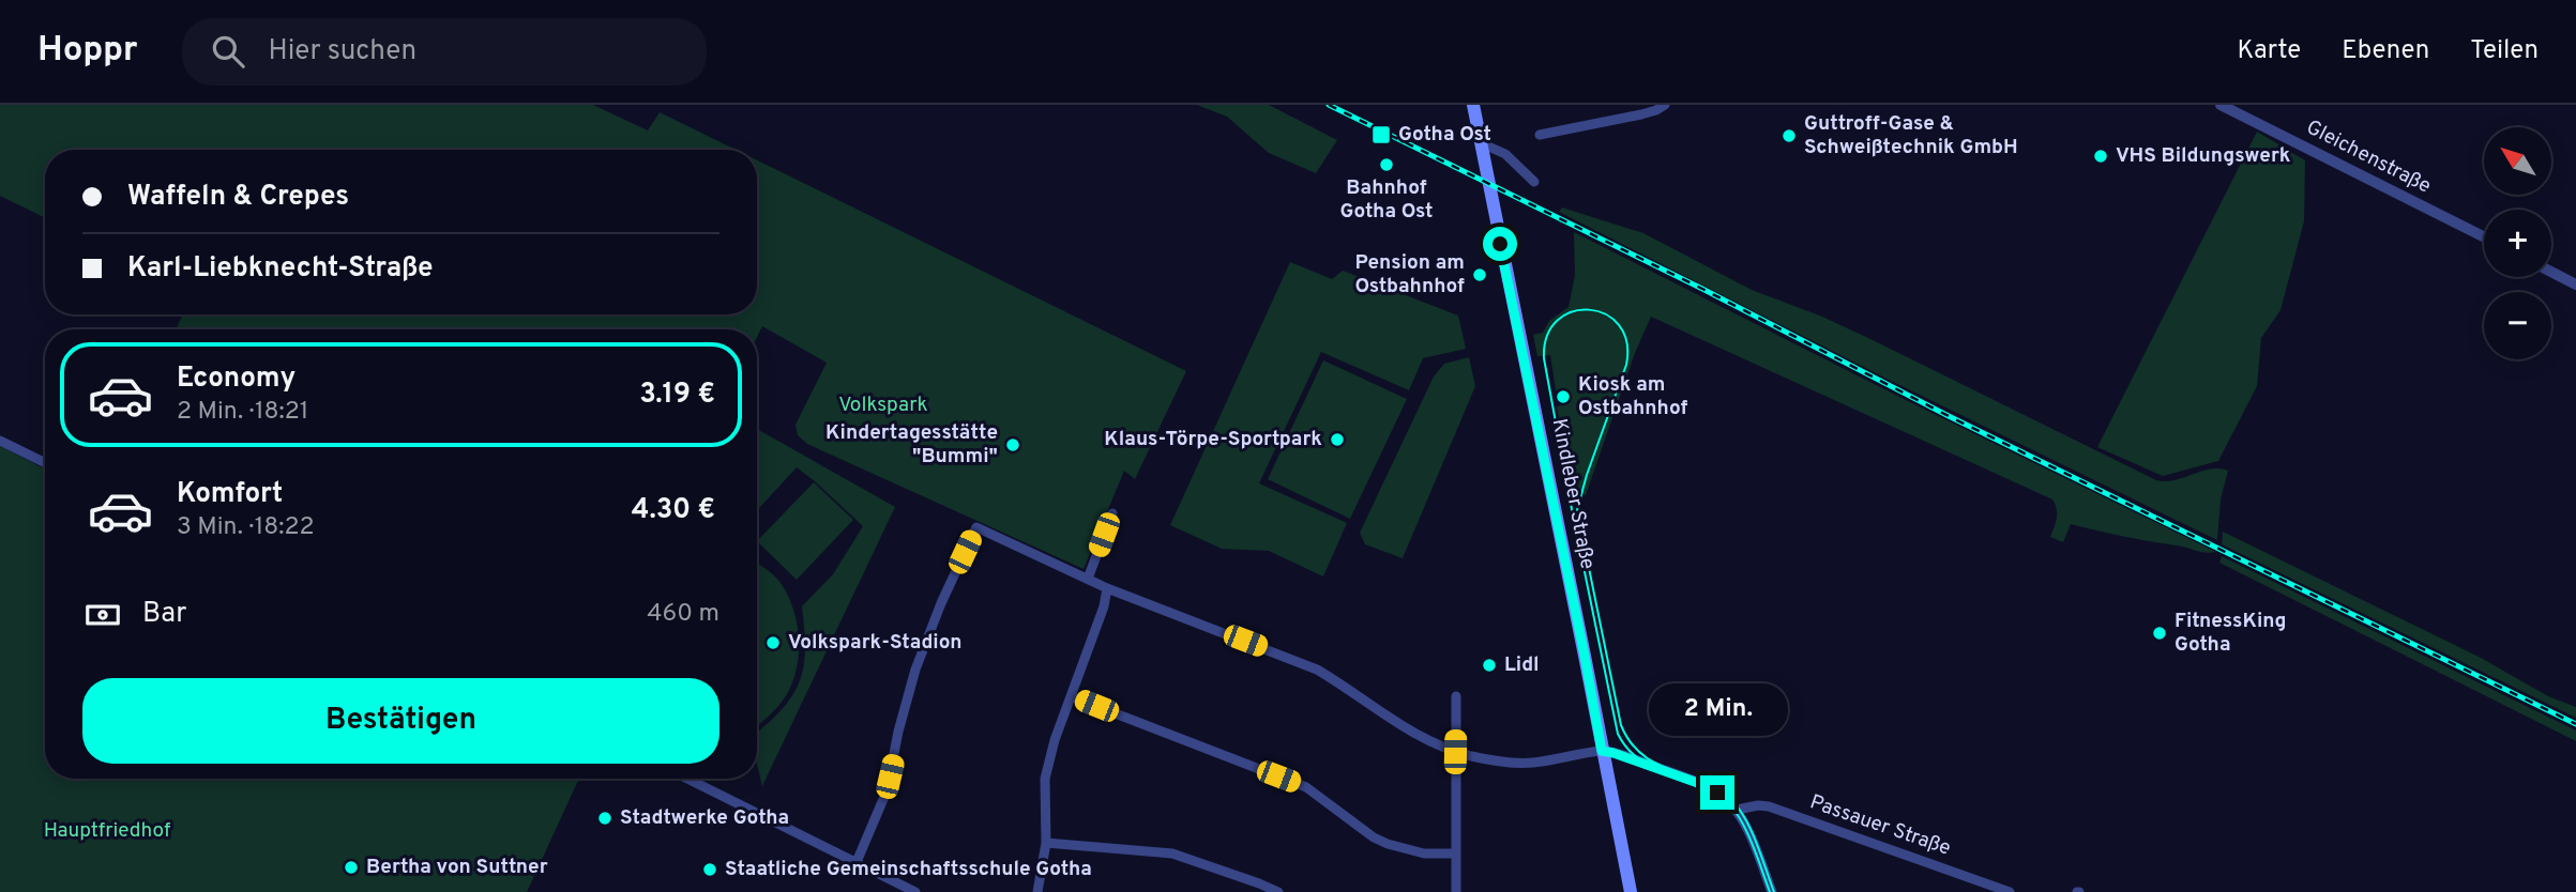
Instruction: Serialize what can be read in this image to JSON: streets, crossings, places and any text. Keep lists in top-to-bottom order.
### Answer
{
  "streets": {
    "main road": ["Kindleber Straße"],
    "street": ["Gleichenstraße", "Passauer Straße"]
  },
  "parks": ["Volkspark", "Hauptfriedhof"],
  "places": {
    "transit": ["Gotha Ost"],
    "other": [
      "Guttroff-Gase & Schweißtechnik GmbH",
      "VHS Bildungswerk",
      "Bahnhof Gotha Ost",
      "Pension am Ostbahnhof",
      "Kiosk am Ostbahnhof",
      "Klaus-Törpe-Sportpark",
      "Kindertagesstätte \"Bummi\"",
      "FitnessKing Gotha",
      "Volkspark-Stadion",
      "Lidl",
      "Stadtwerke Gotha",
      "Bertha von Suttner",
      "Staatliche Gemeinschaftsschule Gotha"
    ]
  },
  "north": "top left",
  "page": {
    "header": "Hoppr",
    "search": "Hier suchen",
    "nav": ["Karte", "Ebenen", "Teilen"],
    "map_buttons": ["+", "−"],
    "banner": ["Waffeln & Crepes", "Karl-Liebknecht-Straße"],
    "list": [
      {
        "name": "Economy",
        "note": "2 Min. · 18:21",
        "value": "3.19 €"
      },
      {
        "name": "Komfort",
        "note": "3 Min. · 18:22",
        "value": "4.30 €"
      }
    ],
    "pay": ["Bar", "460 m"],
    "buttons": "Bestätigen",
    "bubble": "2 Min."
  }
}
